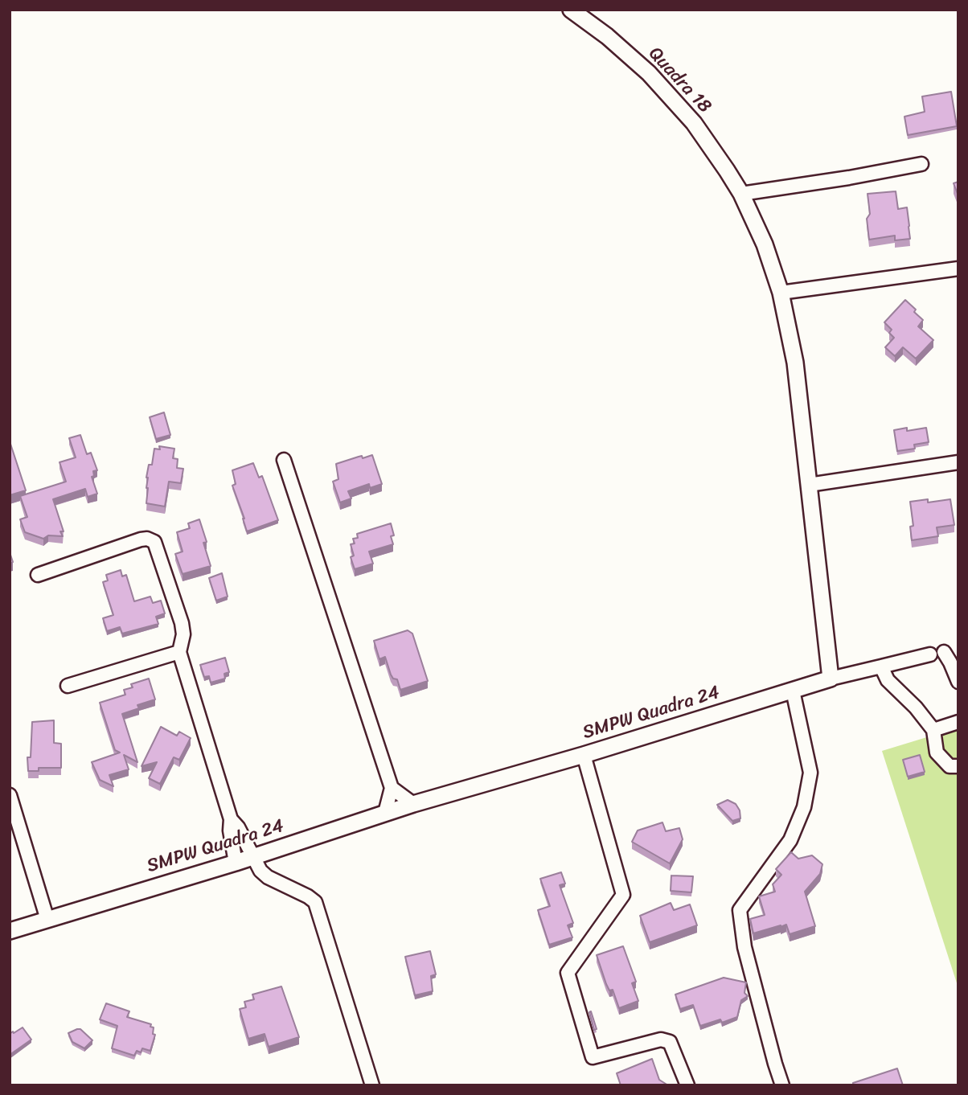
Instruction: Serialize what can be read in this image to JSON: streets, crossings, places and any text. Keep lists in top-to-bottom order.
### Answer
{
  "streets": {
    "street": ["Quadra 18", "SMPW Quadra 24"]
  }
}
